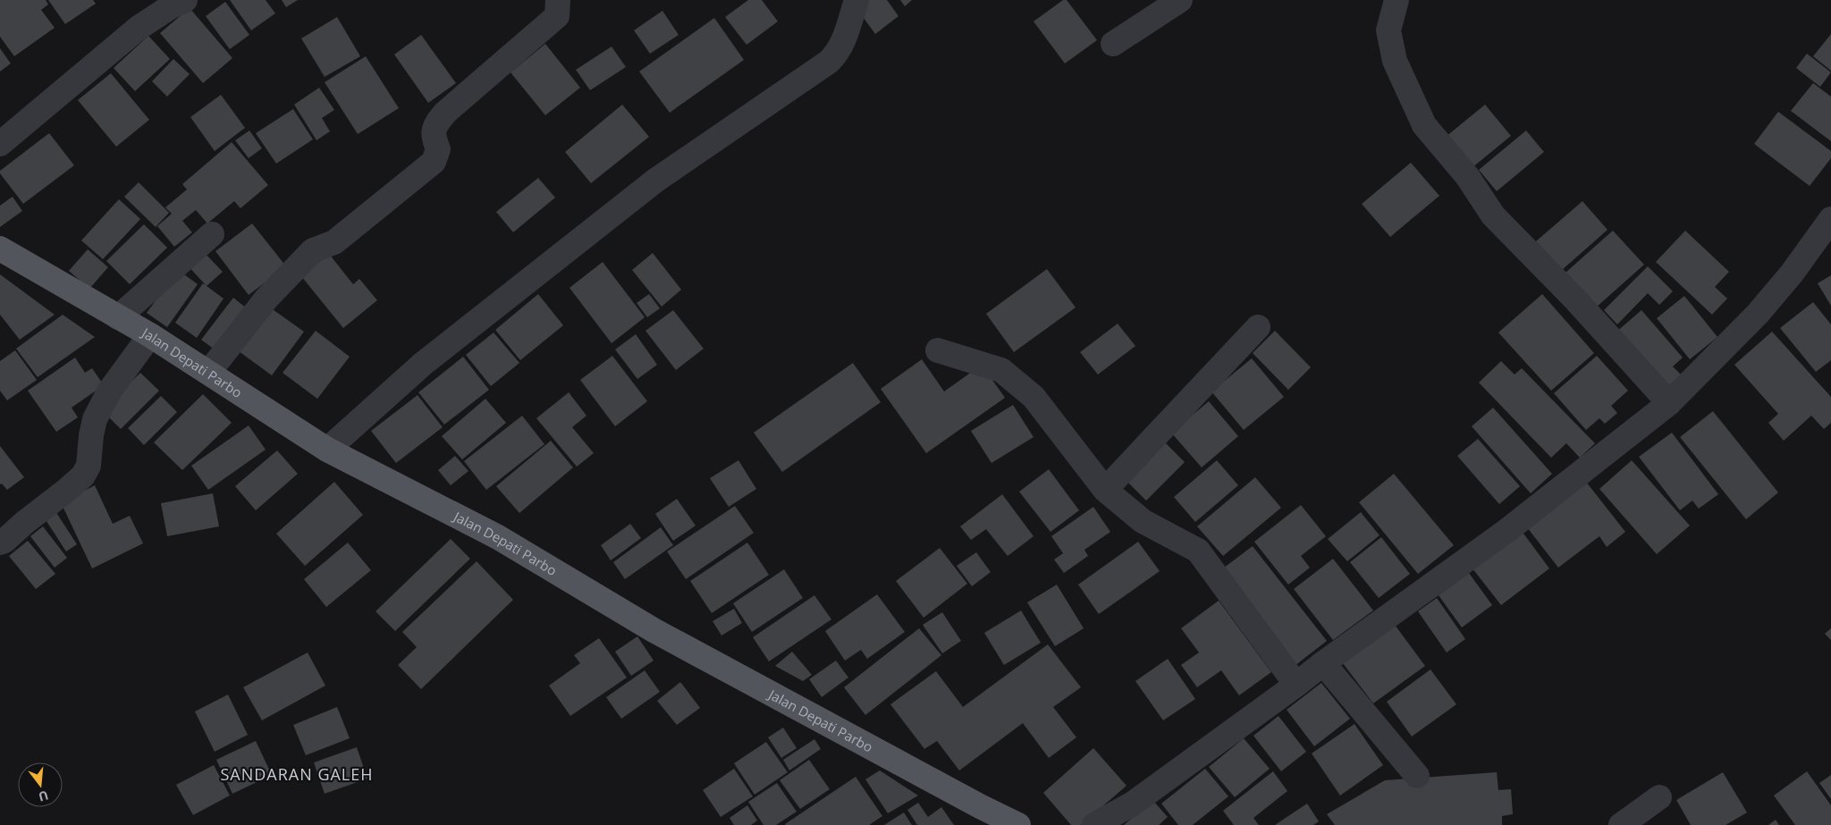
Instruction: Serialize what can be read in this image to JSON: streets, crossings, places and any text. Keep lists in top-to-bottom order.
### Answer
{
  "streets": {
    "main road": ["Jalan Depati Parbo"]
  },
  "districts": ["SANDARAN GALEH"],
  "north": "bottom"
}
